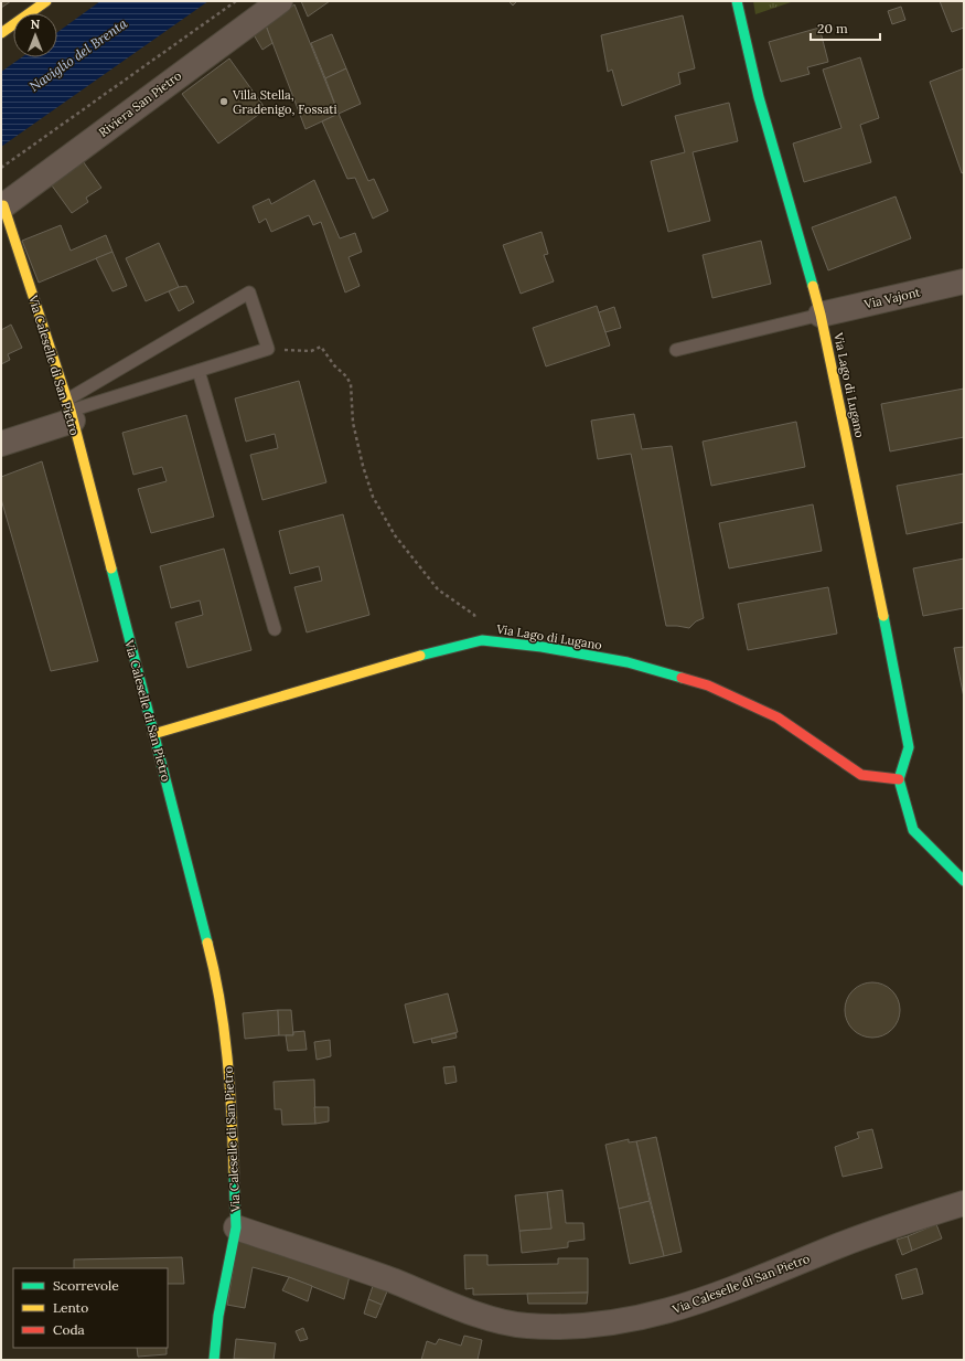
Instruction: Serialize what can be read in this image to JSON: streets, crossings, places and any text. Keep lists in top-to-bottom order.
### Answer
{
  "streets": {
    "street": [
      "Riviera San Pietro",
      "Via Vajont",
      "Via Caleselle di San Pietro",
      "Via Lago di Lugano"
    ]
  },
  "crossings": [
    ["Riviera San Pietro", "Via Caleselle di San Pietro"],
    ["Via Vajont", "Via Lago di Lugano"],
    ["Via Caleselle di San Pietro", "Via Lago di Lugano"]
  ],
  "water": ["Naviglio del Brenta"],
  "places": ["Villa Stella, Gradenigo, Fossati"],
  "legend": ["Scorrevole", "Lento", "Coda"],
  "scale_bar": "20 m",
  "north": "top"
}
